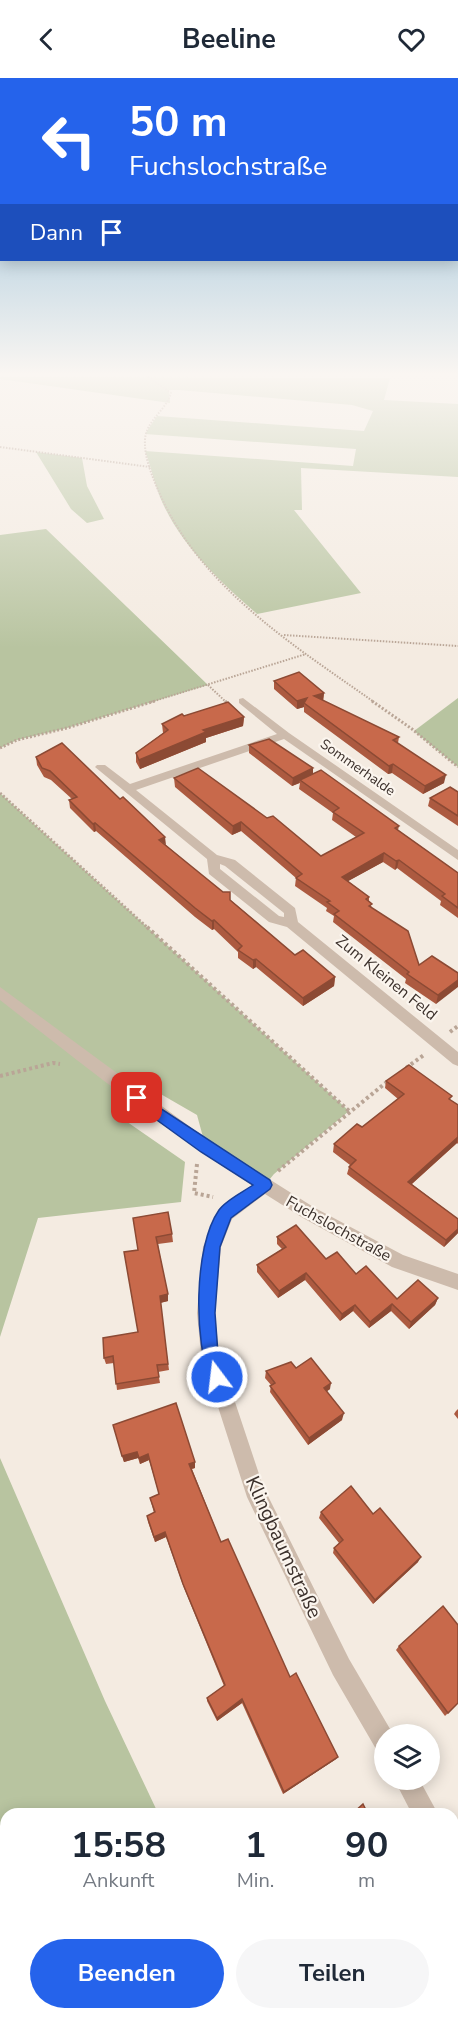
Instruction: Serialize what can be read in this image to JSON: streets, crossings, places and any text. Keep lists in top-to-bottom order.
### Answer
{
  "streets": {
    "street": [
      "Sommerhalde",
      "Zum Kleinen Feld",
      "Fuchslochstraße",
      "Klingbaumstraße"
    ]
  },
  "crossings": [
    ["Fuchslochstraße", "Klingbaumstraße"]
  ],
  "page": {
    "header": "Beeline",
    "turn": ["50 m", "Fuchslochstraße"],
    "then": "Dann",
    "eta": [
      "15:58",
      "Ankunft",
      "1",
      "Min.",
      "90",
      "m"
    ],
    "buttons": ["Beenden", "Teilen"]
  }
}
